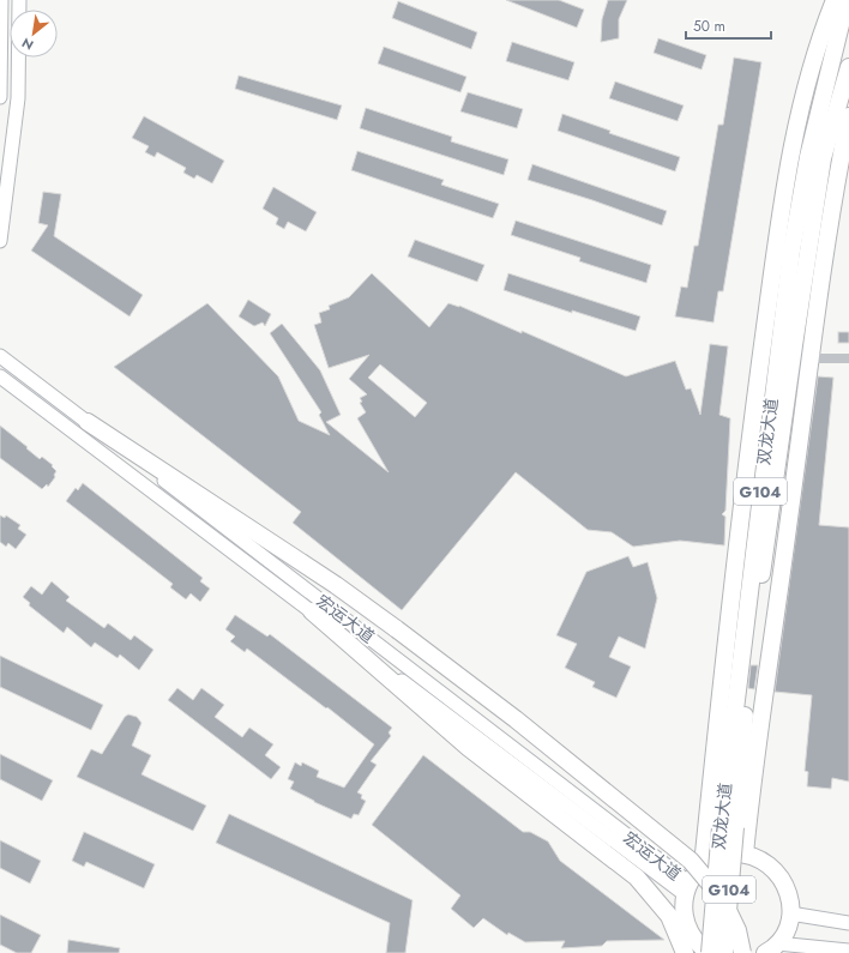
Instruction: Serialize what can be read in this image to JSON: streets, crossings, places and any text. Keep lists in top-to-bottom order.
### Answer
{
  "streets": {
    "highway": ["双龙大道", "G104"],
    "main road": ["宏运大道"]
  },
  "scale_bar": "50 m",
  "north": "bottom left"
}
